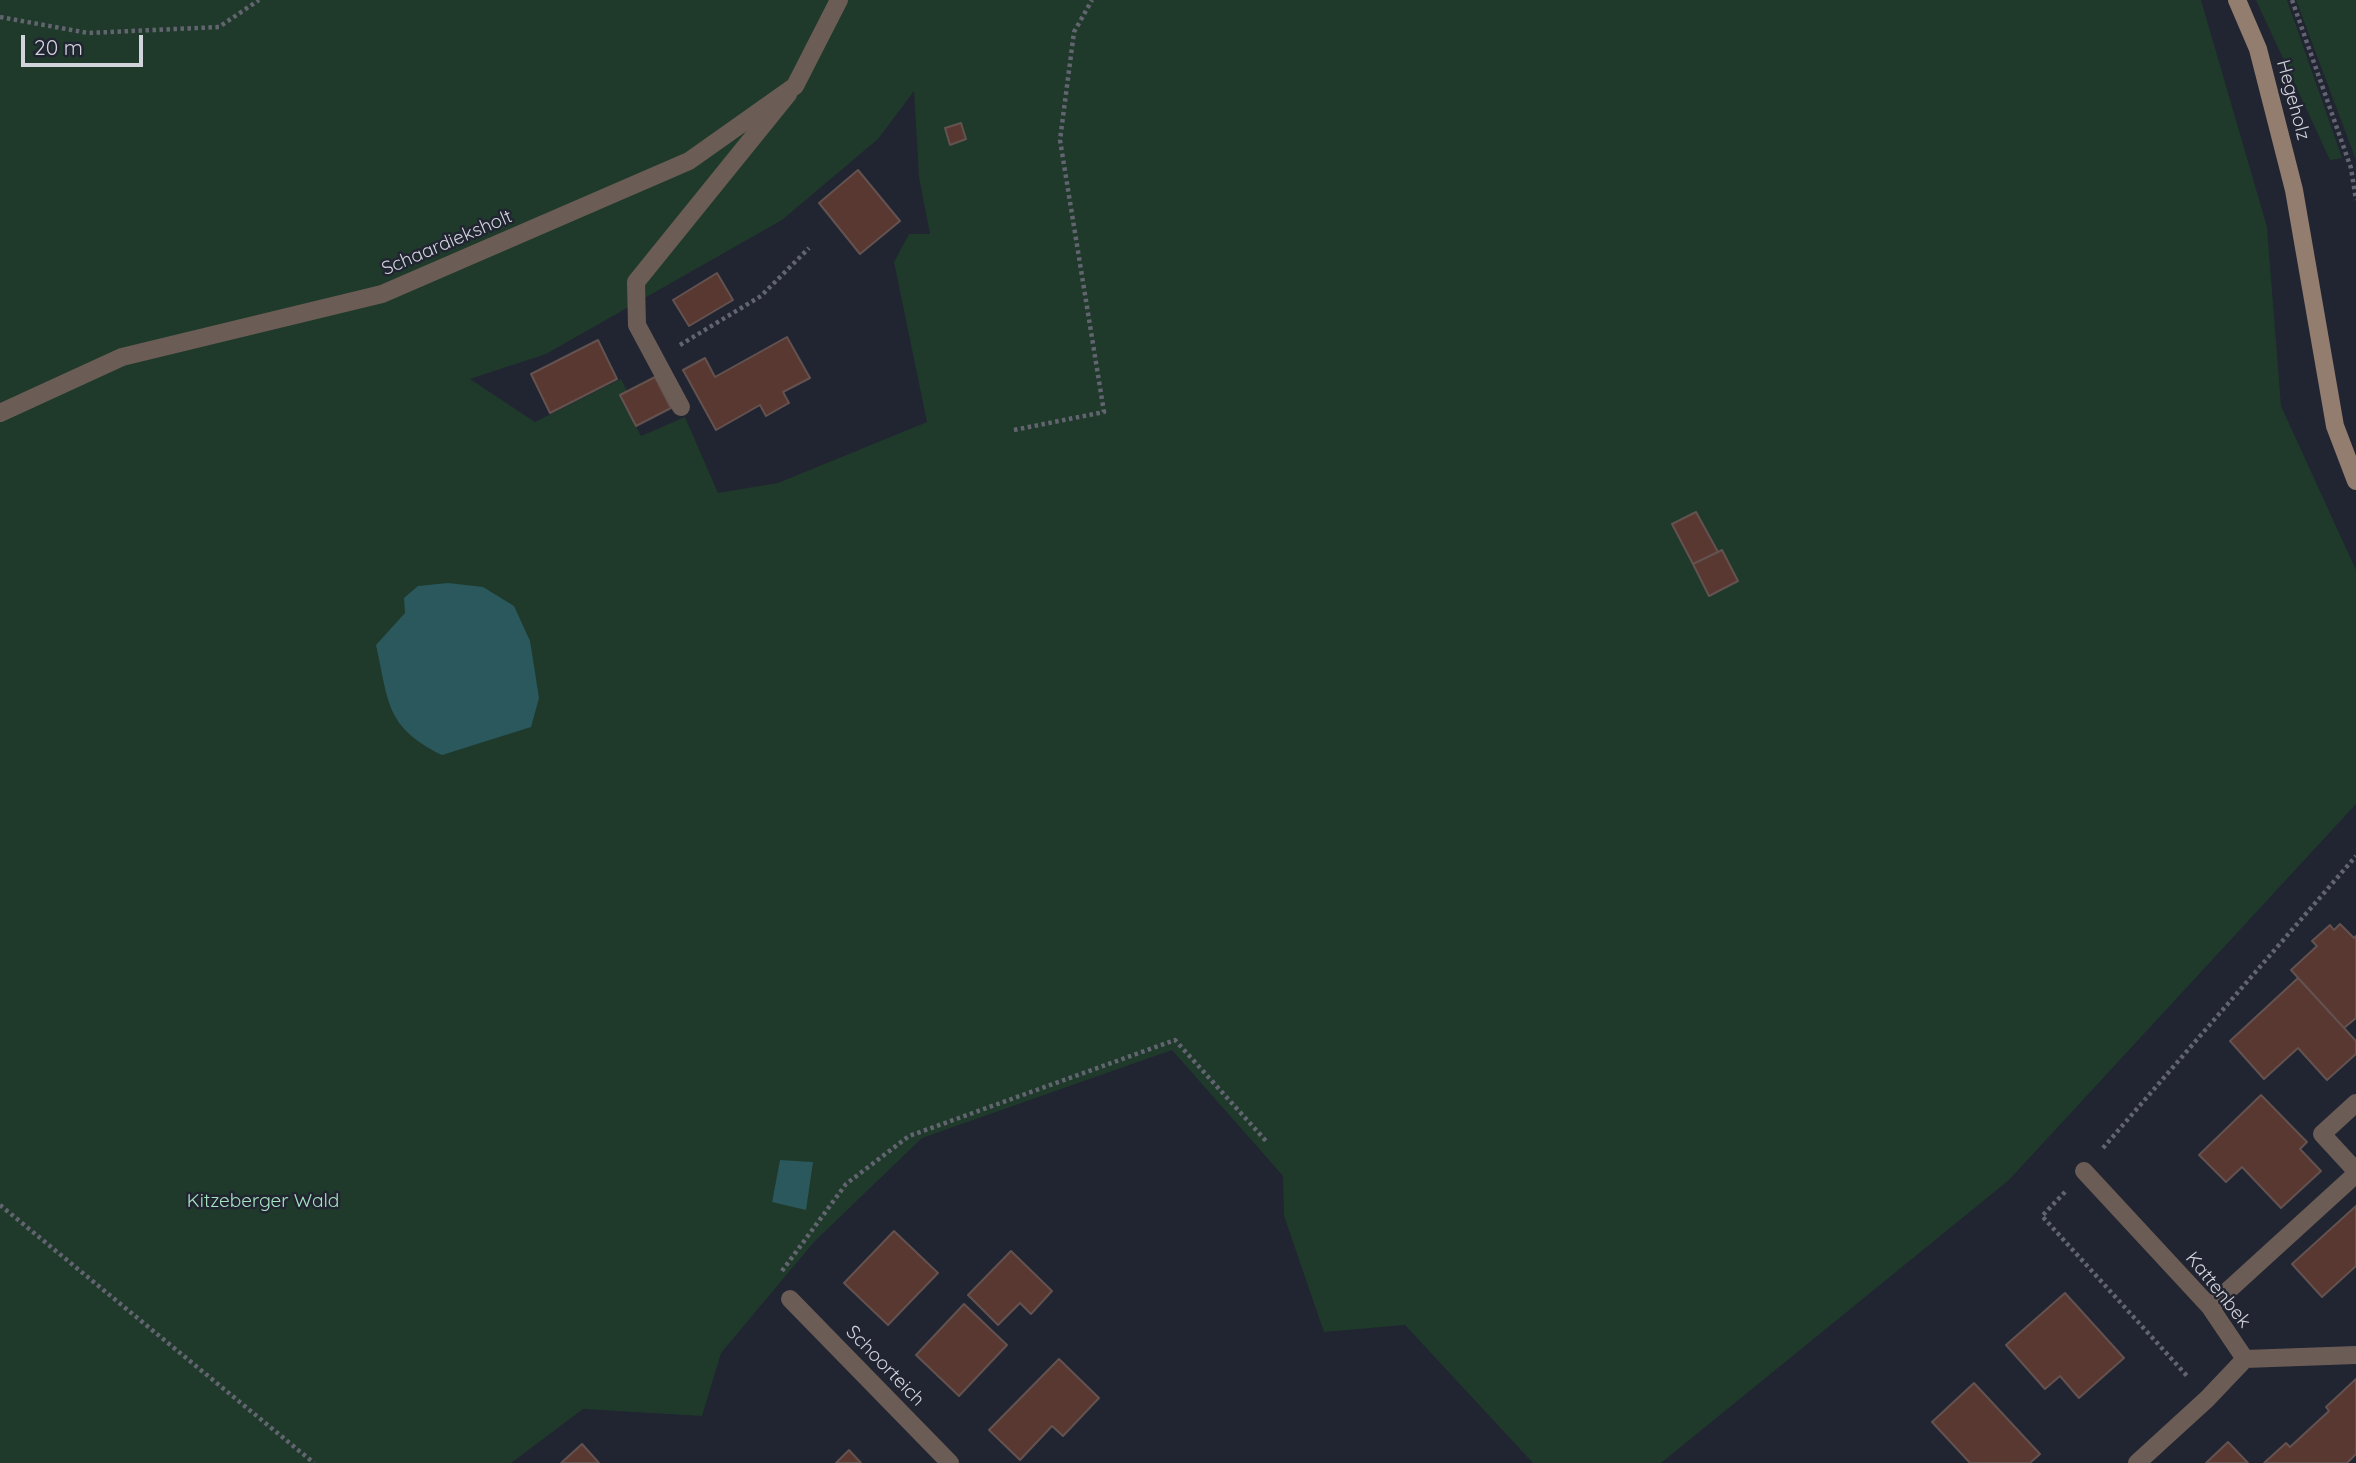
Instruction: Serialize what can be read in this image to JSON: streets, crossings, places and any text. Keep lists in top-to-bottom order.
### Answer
{
  "streets": {
    "street": [
      "Hegeholz",
      "Schaardieksholt",
      "Kattenbek",
      "Schoorteich"
    ]
  },
  "parks": ["Kitzeberger Wald"],
  "scale_bar": "20 m"
}
